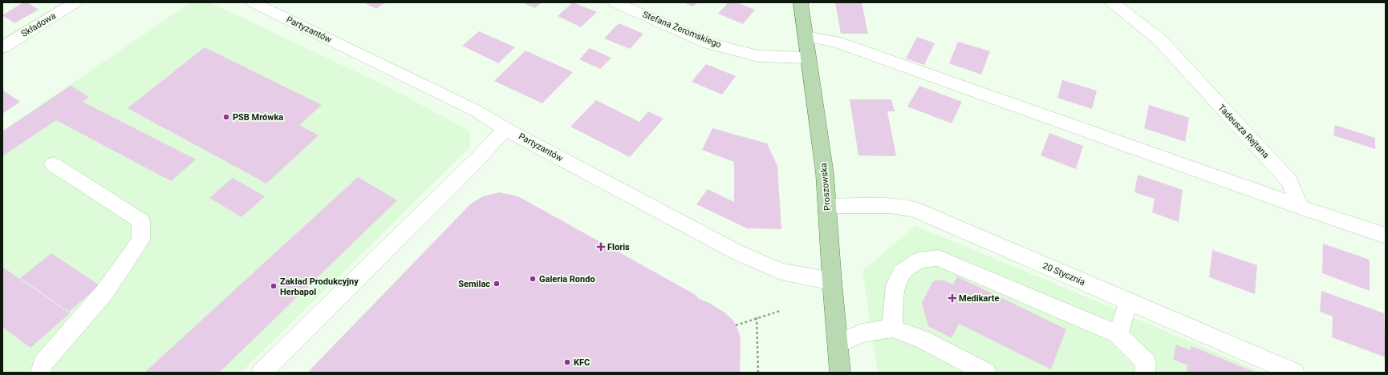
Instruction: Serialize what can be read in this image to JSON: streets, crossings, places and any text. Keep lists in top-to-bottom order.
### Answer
{
  "streets": {
    "main road": ["Proszowska"],
    "street": [
      "Składowa",
      "Partyzantów",
      "Stefana Żeromskiego",
      "Tadeusza Rejtana",
      "20 Stycznia"
    ]
  },
  "crossings": [
    ["Partyzantów", "Proszowska"],
    ["Stefana Żeromskiego", "Proszowska"],
    ["Proszowska", "20 Stycznia"]
  ],
  "places": {
    "other": [
      "PSB Mrówka",
      "Galeria Rondo",
      "Semilac",
      "Zakład Produkcyjny Herbapol",
      "KFC"
    ],
    "health": ["Floris", "Medikarte"]
  }
}
